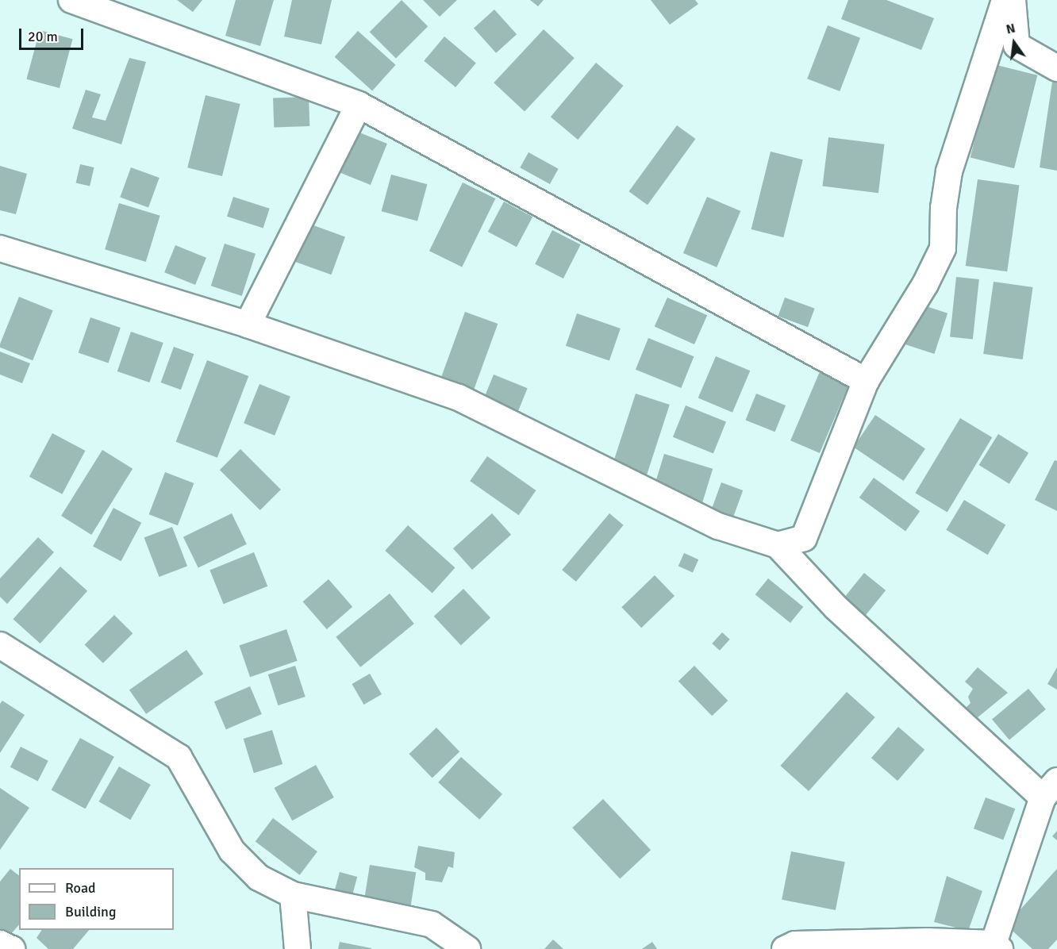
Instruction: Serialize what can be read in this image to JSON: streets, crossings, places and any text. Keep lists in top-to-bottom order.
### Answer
{
  "legend": ["Road", "Building"],
  "scale_bar": "20 m",
  "north": "top"
}
